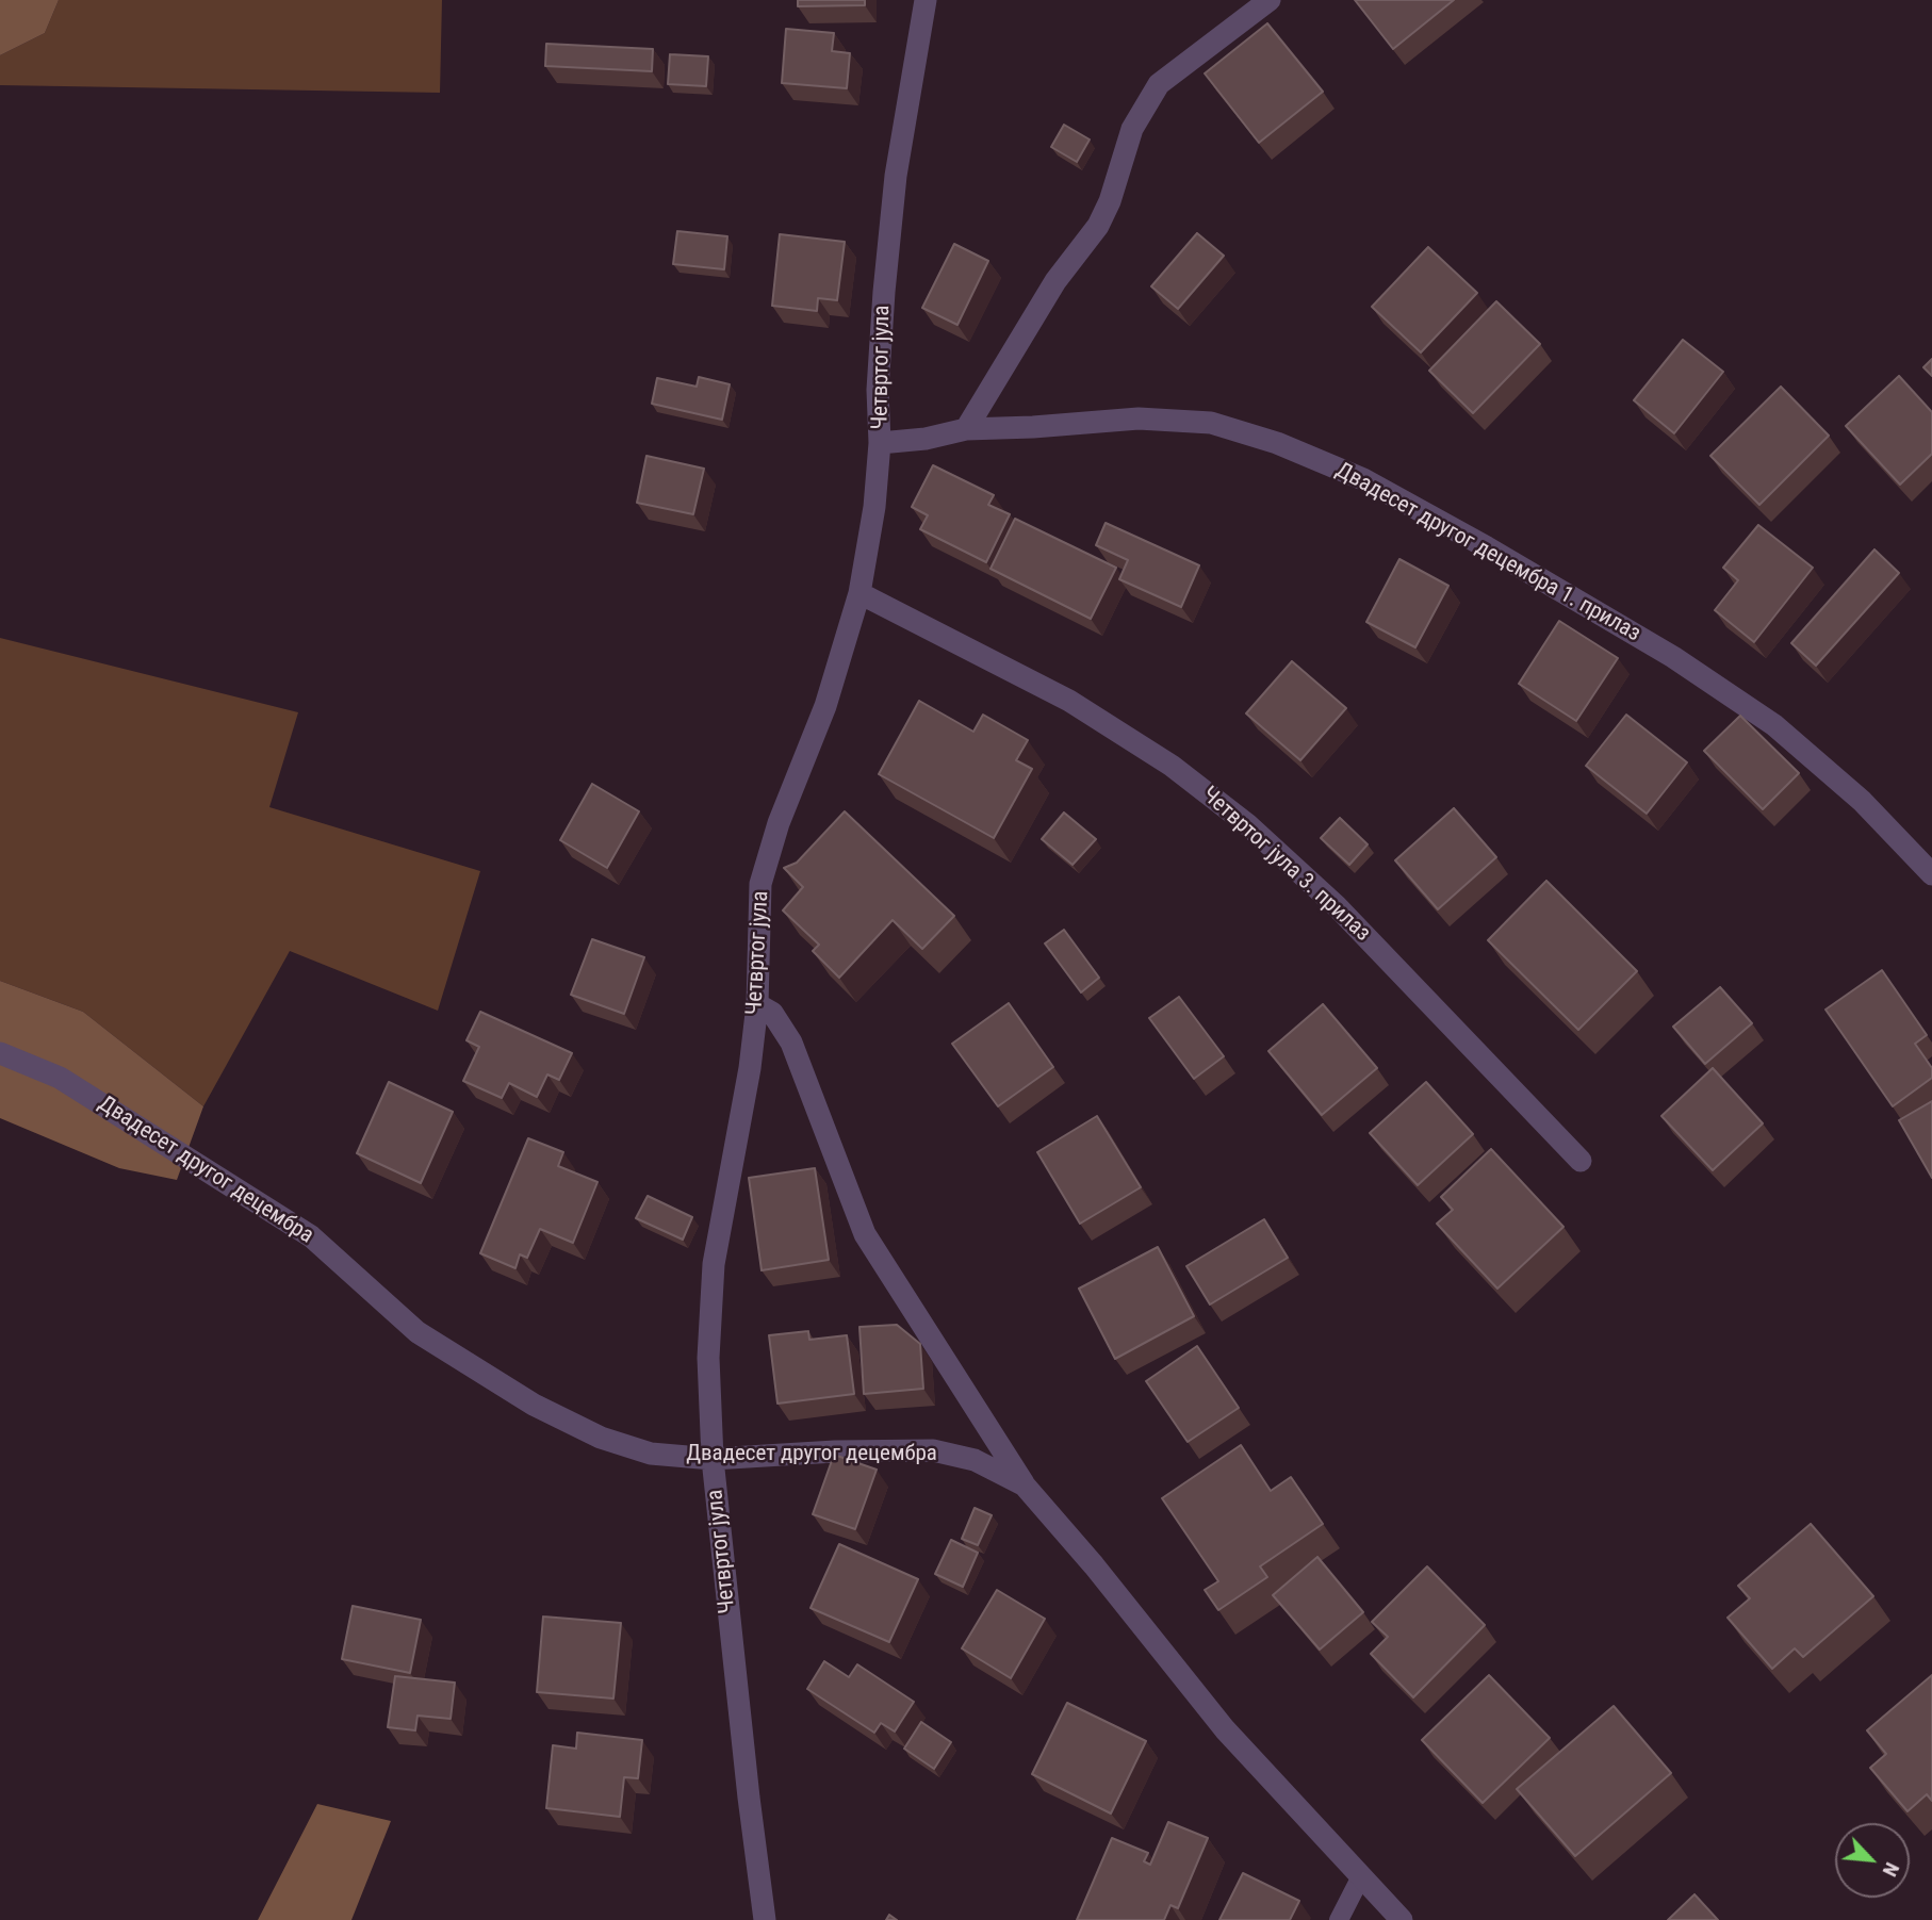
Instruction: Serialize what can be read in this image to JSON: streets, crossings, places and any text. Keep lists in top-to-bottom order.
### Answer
{
  "streets": {
    "street": [
      "Четвртог јула",
      "Двадесет другог децембра 1. прилаз",
      "Четвртог јула 3. прилаз",
      "Двадесет другог децембра"
    ]
  },
  "crossings": [
    ["Четвртог јула", "Двадесет другог децембра 1. прилаз"],
    ["Четвртог јула", "Четвртог јула 3. прилаз"],
    ["Четвртог јула", "Двадесет другог децембра"]
  ],
  "north": "bottom right"
}
